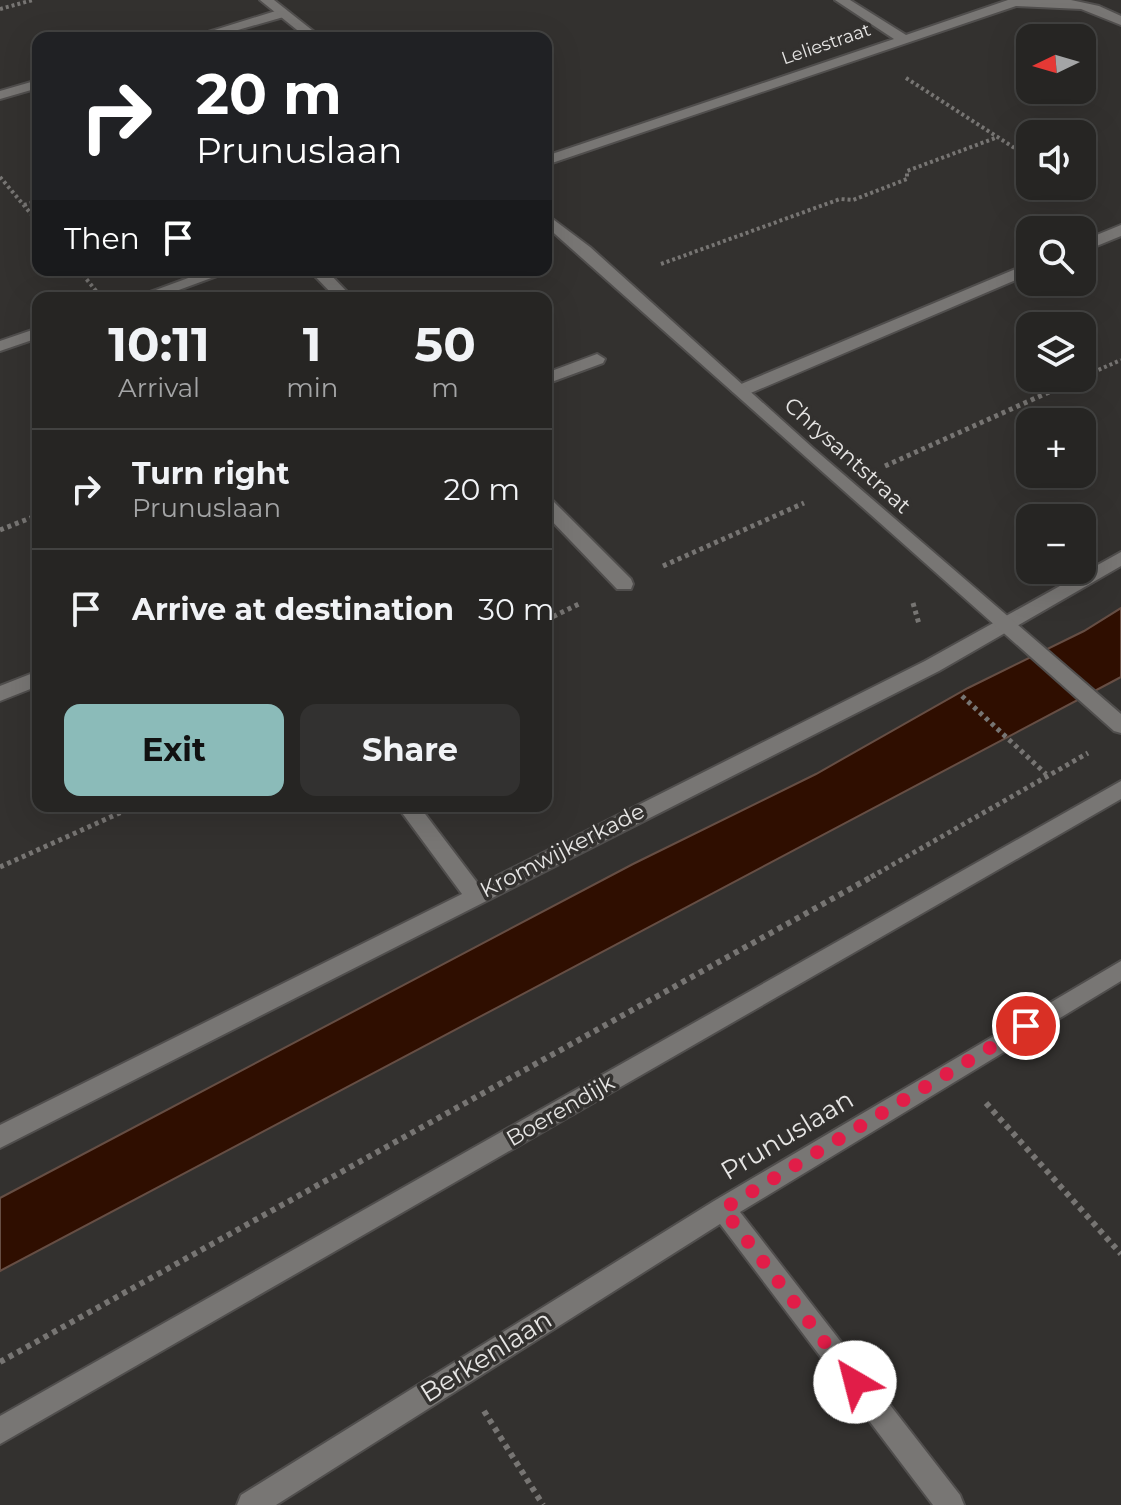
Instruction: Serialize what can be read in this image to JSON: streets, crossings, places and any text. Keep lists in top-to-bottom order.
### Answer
{
  "streets": {
    "street": [
      "Leliestraat",
      "Chrysantstraat",
      "Kromwijkerkade",
      "Boerendijk",
      "Prunuslaan",
      "Berkenlaan"
    ]
  },
  "crossings": [
    ["Chrysantstraat", "Kromwijkerkade"],
    ["Prunuslaan", "Berkenlaan"]
  ],
  "north": "left",
  "page": {
    "map_buttons": ["+", "−"],
    "turn": ["20 m", "Prunuslaan"],
    "then": "Then",
    "eta": [
      "10:11",
      "Arrival",
      "1",
      "min",
      "50",
      "m"
    ],
    "list": [
      {
        "name": "Turn right",
        "note": "Prunuslaan",
        "value": "20 m"
      },
      {
        "name": "Arrive at destination",
        "value": "30 m"
      }
    ],
    "buttons": ["Exit", "Share"]
  }
}
